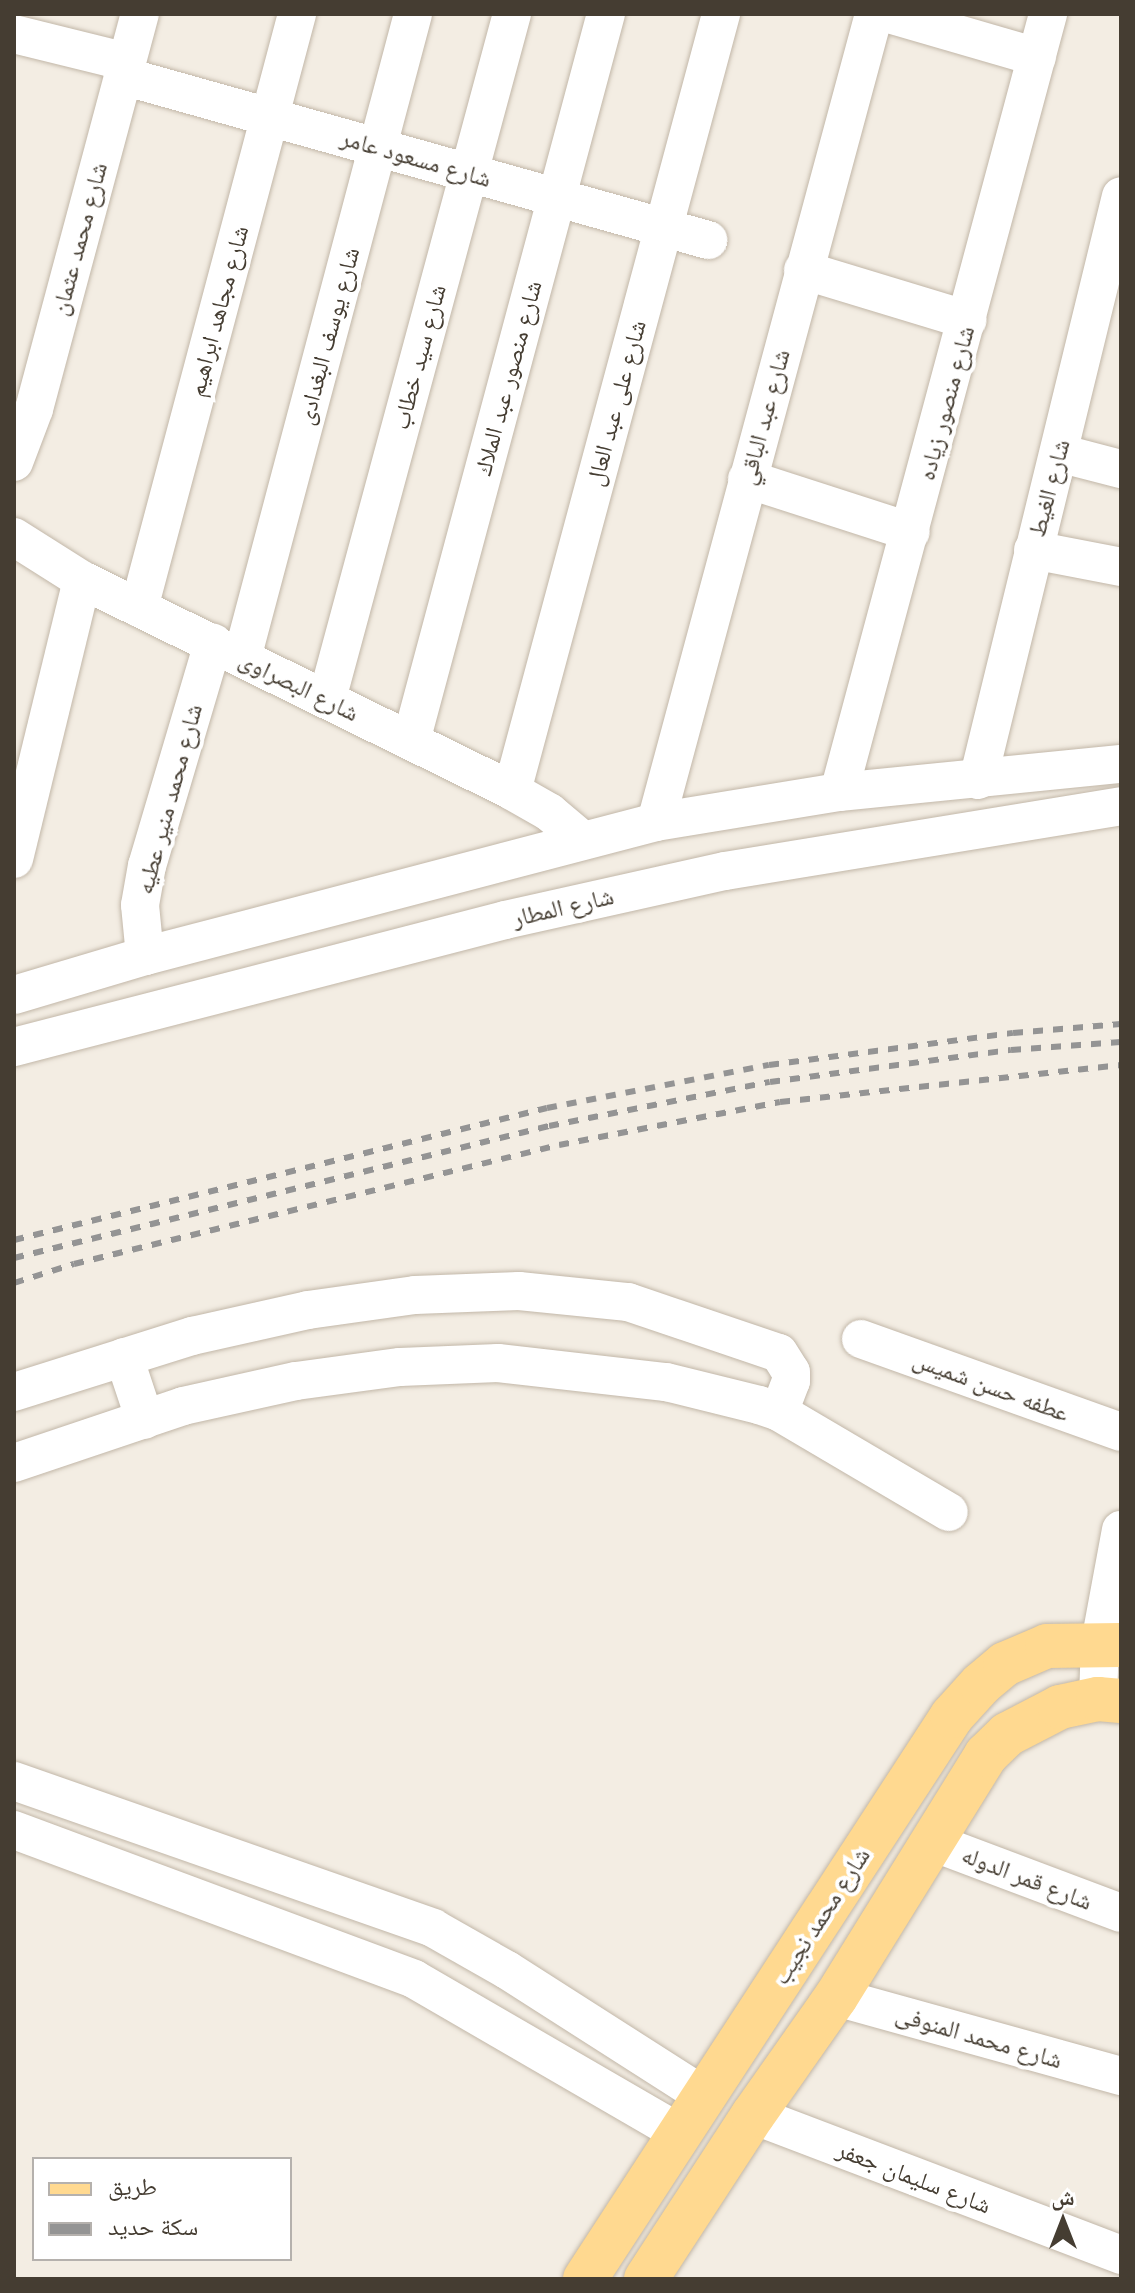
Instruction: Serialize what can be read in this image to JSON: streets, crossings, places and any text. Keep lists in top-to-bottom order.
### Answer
{
  "streets": {
    "main road": ["شارع محمد نجيب"],
    "street": [
      "شارع مسعود عامر",
      "شارع محمد عثمان",
      "شارع مجاهد ابراهيم",
      "شارع يوسف البغدادى",
      "شارع سيد خطاب",
      "شارع منصور عبد الملاك",
      "شارع على عبد العال",
      "شارع منصور زياده",
      "شارع عبد الباقي",
      "شارع الغيط",
      "شارع البصراوى",
      "شارع محمد منير عطيه",
      "شارع المطار",
      "عطفه حسن شميس",
      "شارع قمر الدوله",
      "شارع محمد المنوفى",
      "شارع سليمان جعفر"
    ]
  },
  "crossings": [
    ["شارع مسعود عامر", "شارع محمد عثمان"],
    ["شارع مسعود عامر", "شارع مجاهد ابراهيم"],
    ["شارع مسعود عامر", "شارع يوسف البغدادى"],
    ["شارع مسعود عامر", "شارع سيد خطاب"],
    ["شارع مسعود عامر", "شارع منصور عبد الملاك"],
    ["شارع مسعود عامر", "شارع على عبد العال"],
    ["شارع مجاهد ابراهيم", "شارع البصراوى"],
    ["شارع يوسف البغدادى", "شارع البصراوى"],
    ["شارع يوسف البغدادى", "شارع محمد منير عطيه"],
    ["شارع سيد خطاب", "شارع البصراوى"],
    ["شارع منصور عبد الملاك", "شارع البصراوى"],
    ["شارع على عبد العال", "شارع البصراوى"],
    ["شارع البصراوى", "شارع محمد منير عطيه"]
  ],
  "legend": ["طريق", "سكة حديد"],
  "north": "top"
}
